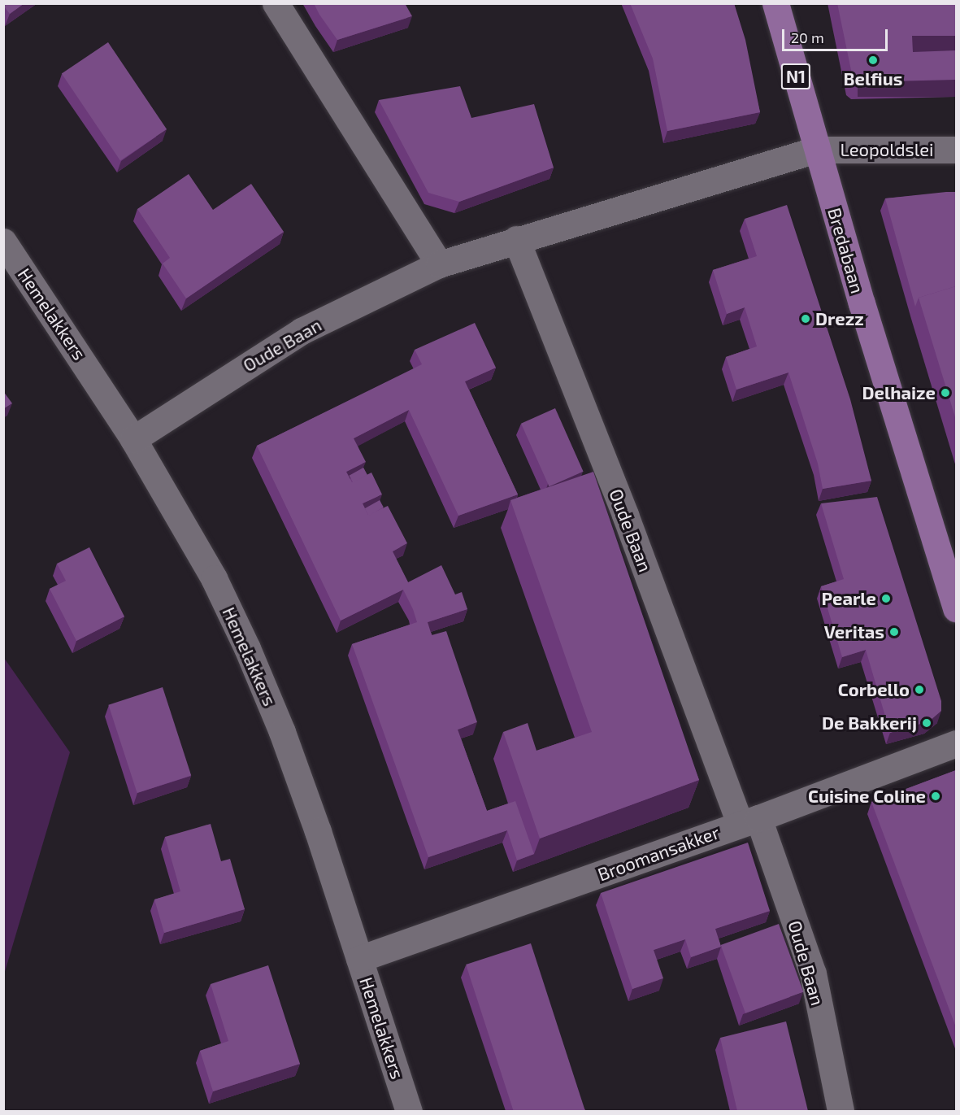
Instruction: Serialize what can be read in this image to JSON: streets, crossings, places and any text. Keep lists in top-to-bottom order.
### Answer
{
  "streets": {
    "main road": ["N1", "Bredabaan"],
    "street": [
      "Leopoldslei",
      "Hemelakkers",
      "Oude Baan",
      "Broomansakker"
    ]
  },
  "crossings": [
    ["Leopoldslei", "Bredabaan"],
    ["Leopoldslei", "Oude Baan"],
    ["Bredabaan", "Oude Baan"],
    ["Hemelakkers", "Oude Baan"],
    ["Hemelakkers", "Broomansakker"],
    ["Oude Baan", "Broomansakker"]
  ],
  "places": [
    "Belfius",
    "Drezz",
    "Delhaize",
    "Pearle",
    "Veritas",
    "Corbello",
    "De Bakkerij",
    "Cuisine Coline"
  ],
  "scale_bar": "20 m"
}
